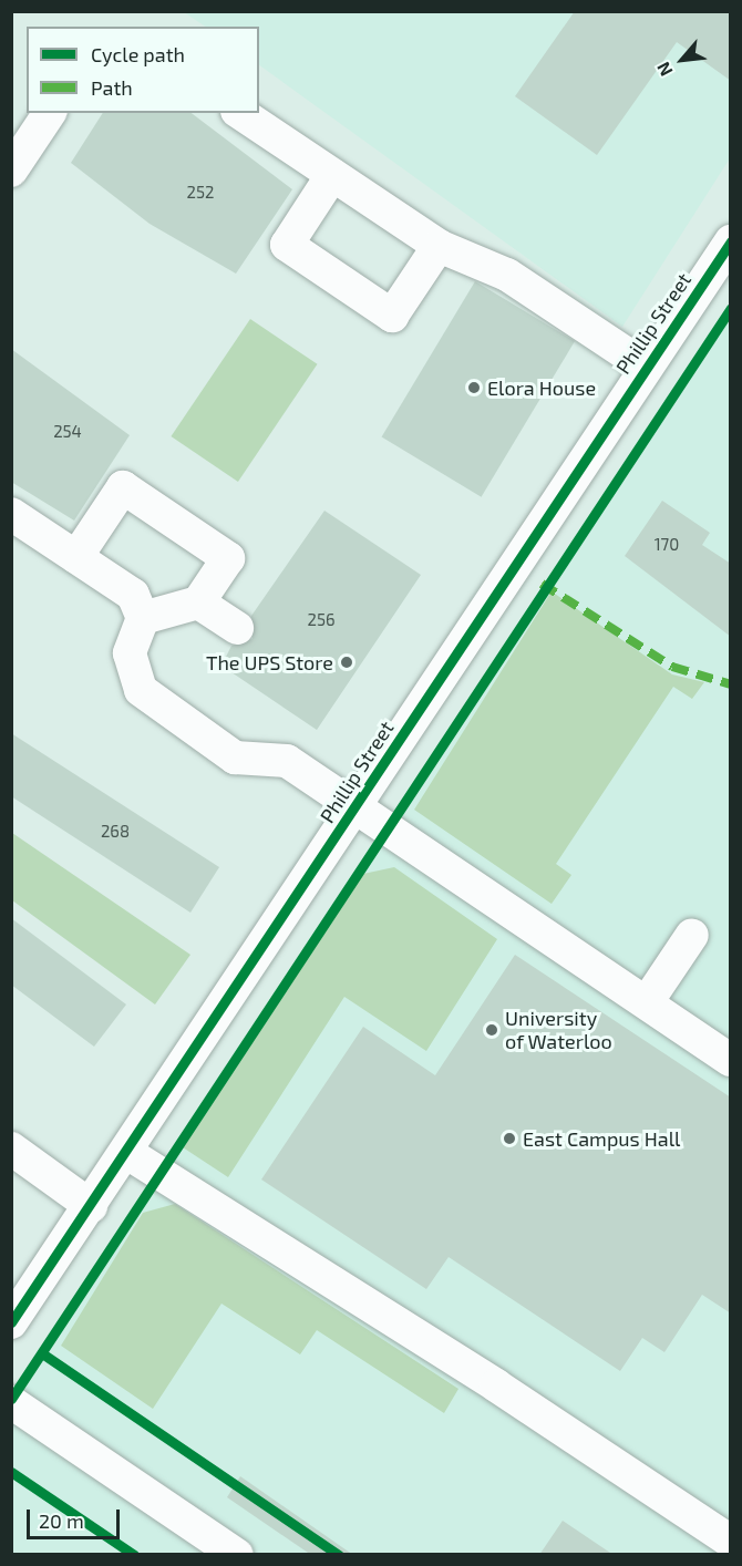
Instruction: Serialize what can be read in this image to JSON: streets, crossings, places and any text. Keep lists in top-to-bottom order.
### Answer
{
  "streets": {
    "street": ["Phillip Street"]
  },
  "places": [
    "Elora House",
    "The UPS Store",
    "University of Waterloo",
    "East Campus Hall"
  ],
  "house_numbers": [
    "252",
    "254",
    "170",
    "256",
    "268"
  ],
  "legend": ["Cycle path", "Path"],
  "scale_bar": "20 m",
  "north": "bottom left"
}
